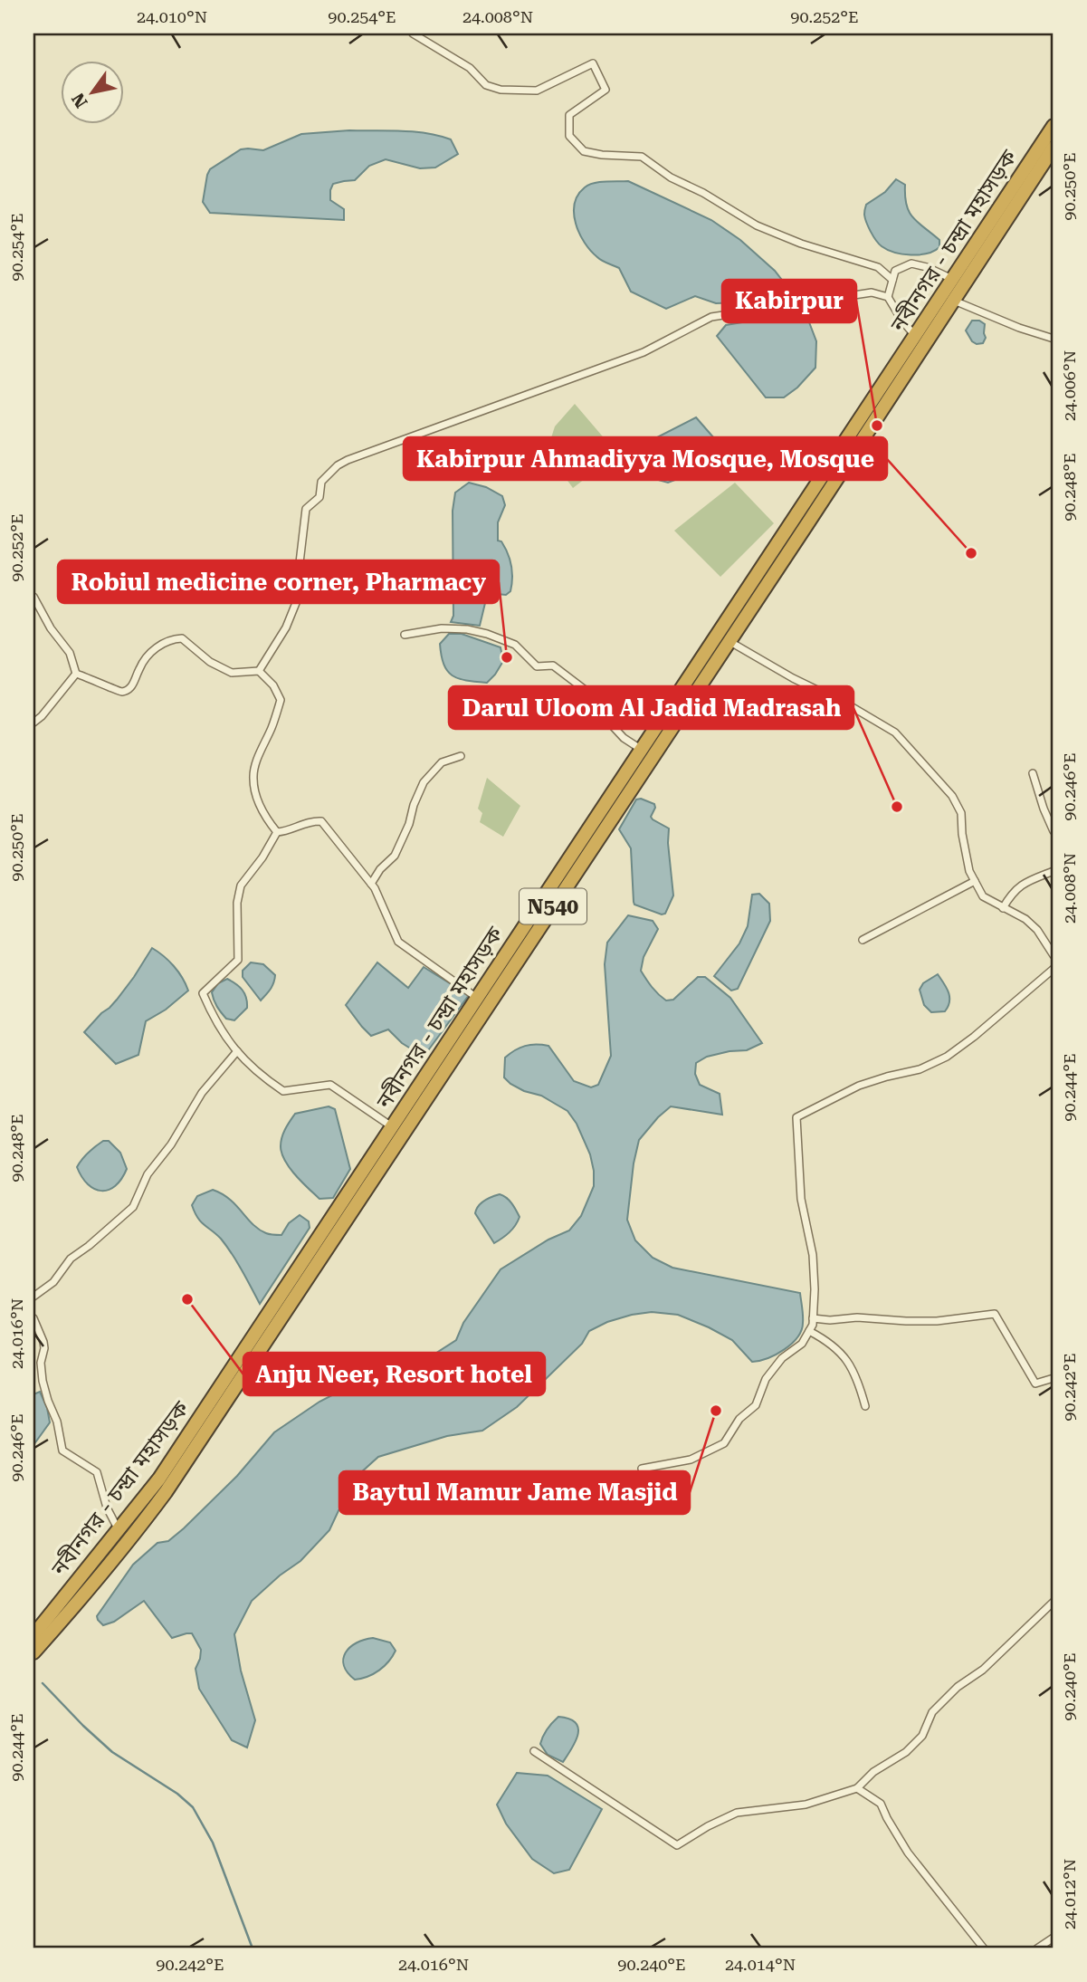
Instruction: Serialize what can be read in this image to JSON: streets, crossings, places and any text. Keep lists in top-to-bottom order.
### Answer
{
  "streets": {
    "highway": ["নবীনগর - চন্দ্রা মহাসড়ক", "N540"]
  },
  "places": [
    "Kabirpur",
    "Kabirpur Ahmadiyya Mosque, Mosque",
    "Robiul medicine corner, Pharmacy",
    "Darul Uloom Al Jadid Madrasah",
    "Anju Neer, Resort hotel",
    "Baytul Mamur Jame Masjid"
  ],
  "north": "bottom left",
  "coordinates": [
    "24.010°N",
    "90.254°E",
    "24.008°N",
    "90.252°E",
    "90.250°E",
    "24.006°N",
    "90.248°E",
    "90.246°E",
    "90.244°E",
    "24.016°N",
    "90.242°E",
    "90.240°E",
    "24.012°N",
    "24.014°N"
  ]
}
